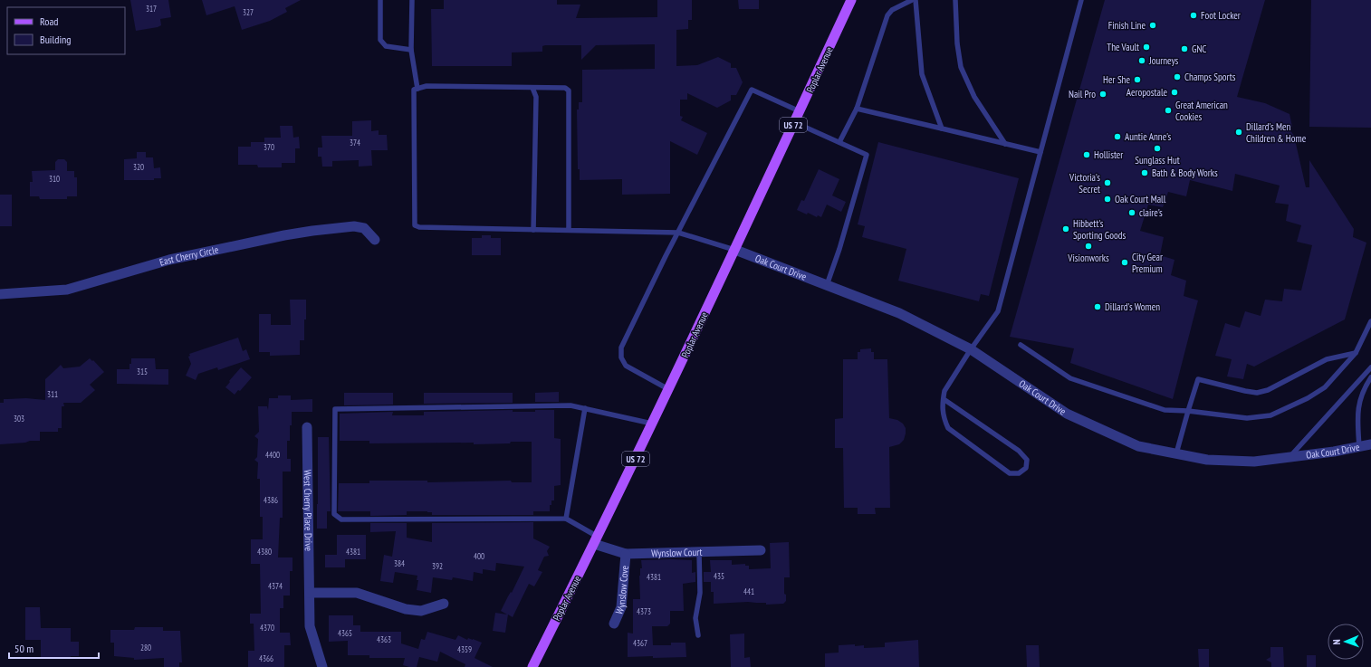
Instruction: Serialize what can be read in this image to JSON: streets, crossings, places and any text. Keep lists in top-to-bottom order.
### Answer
{
  "streets": {
    "main road": ["Poplar Avenue", "US 72"],
    "street": [
      "East Cherry Circle",
      "Oak Court Drive",
      "West Cherry Place Drive",
      "Wynslow Court",
      "Wynslow Cove"
    ]
  },
  "crossings": [
    ["Poplar Avenue", "Oak Court Drive"],
    ["Poplar Avenue", "Wynslow Court"],
    ["Wynslow Court", "Wynslow Cove"]
  ],
  "places": [
    "Foot Locker",
    "Finish Line",
    "The Vault",
    "GNC",
    "Journeys",
    "Champs Sports",
    "Her She",
    "Aeropostale",
    "Nail Pro",
    "Great American Cookies",
    "Dillard's Men Children & Home",
    "Auntie Anne's",
    "Sunglass Hut",
    "Hollister",
    "Bath & Body Works",
    "Victoria's Secret",
    "Oak Court Mall",
    "claire's",
    "Hibbett's Sporting Goods",
    "Visionworks",
    "City Gear Premium",
    "Dillard's Women"
  ],
  "house_numbers": [
    "317",
    "327",
    "374",
    "370",
    "320",
    "310",
    "315",
    "311",
    "303",
    "4400",
    "4386",
    "4380",
    "4381",
    "400",
    "384",
    "392",
    "435",
    "4381",
    "4374",
    "441",
    "4373",
    "4370",
    "4365",
    "4363",
    "4367",
    "280",
    "4359",
    "4366"
  ],
  "legend": ["Road", "Building"],
  "scale_bar": "50 m",
  "north": "left"
}
